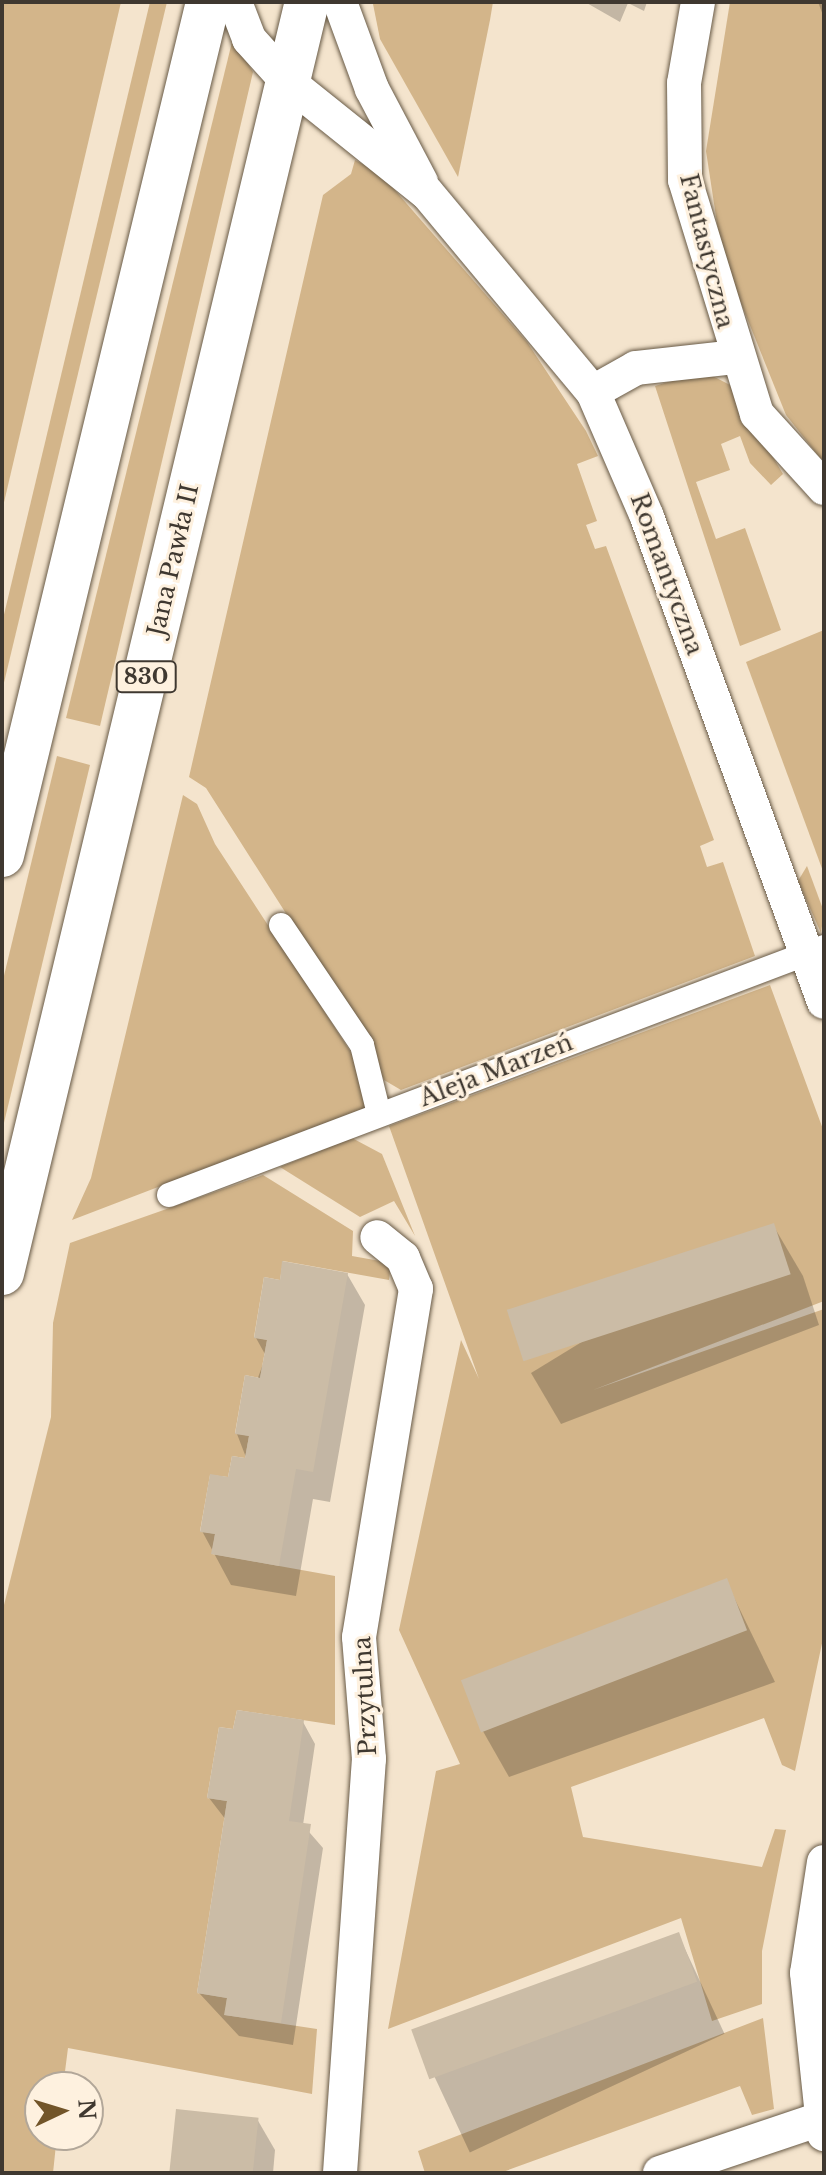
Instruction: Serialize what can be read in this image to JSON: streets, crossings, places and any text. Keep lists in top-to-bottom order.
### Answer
{
  "streets": {
    "main road": ["Jana Pawła II", "830"],
    "street": [
      "Fantastyczna",
      "Romantyczna",
      "Aleja Marzeń",
      "Przytulna"
    ]
  },
  "crossings": [
    ["Fantastyczna", "Romantyczna"],
    ["Jana Pawła II", "Romantyczna"],
    ["Romantyczna", "Aleja Marzeń"]
  ],
  "north": "right"
}
